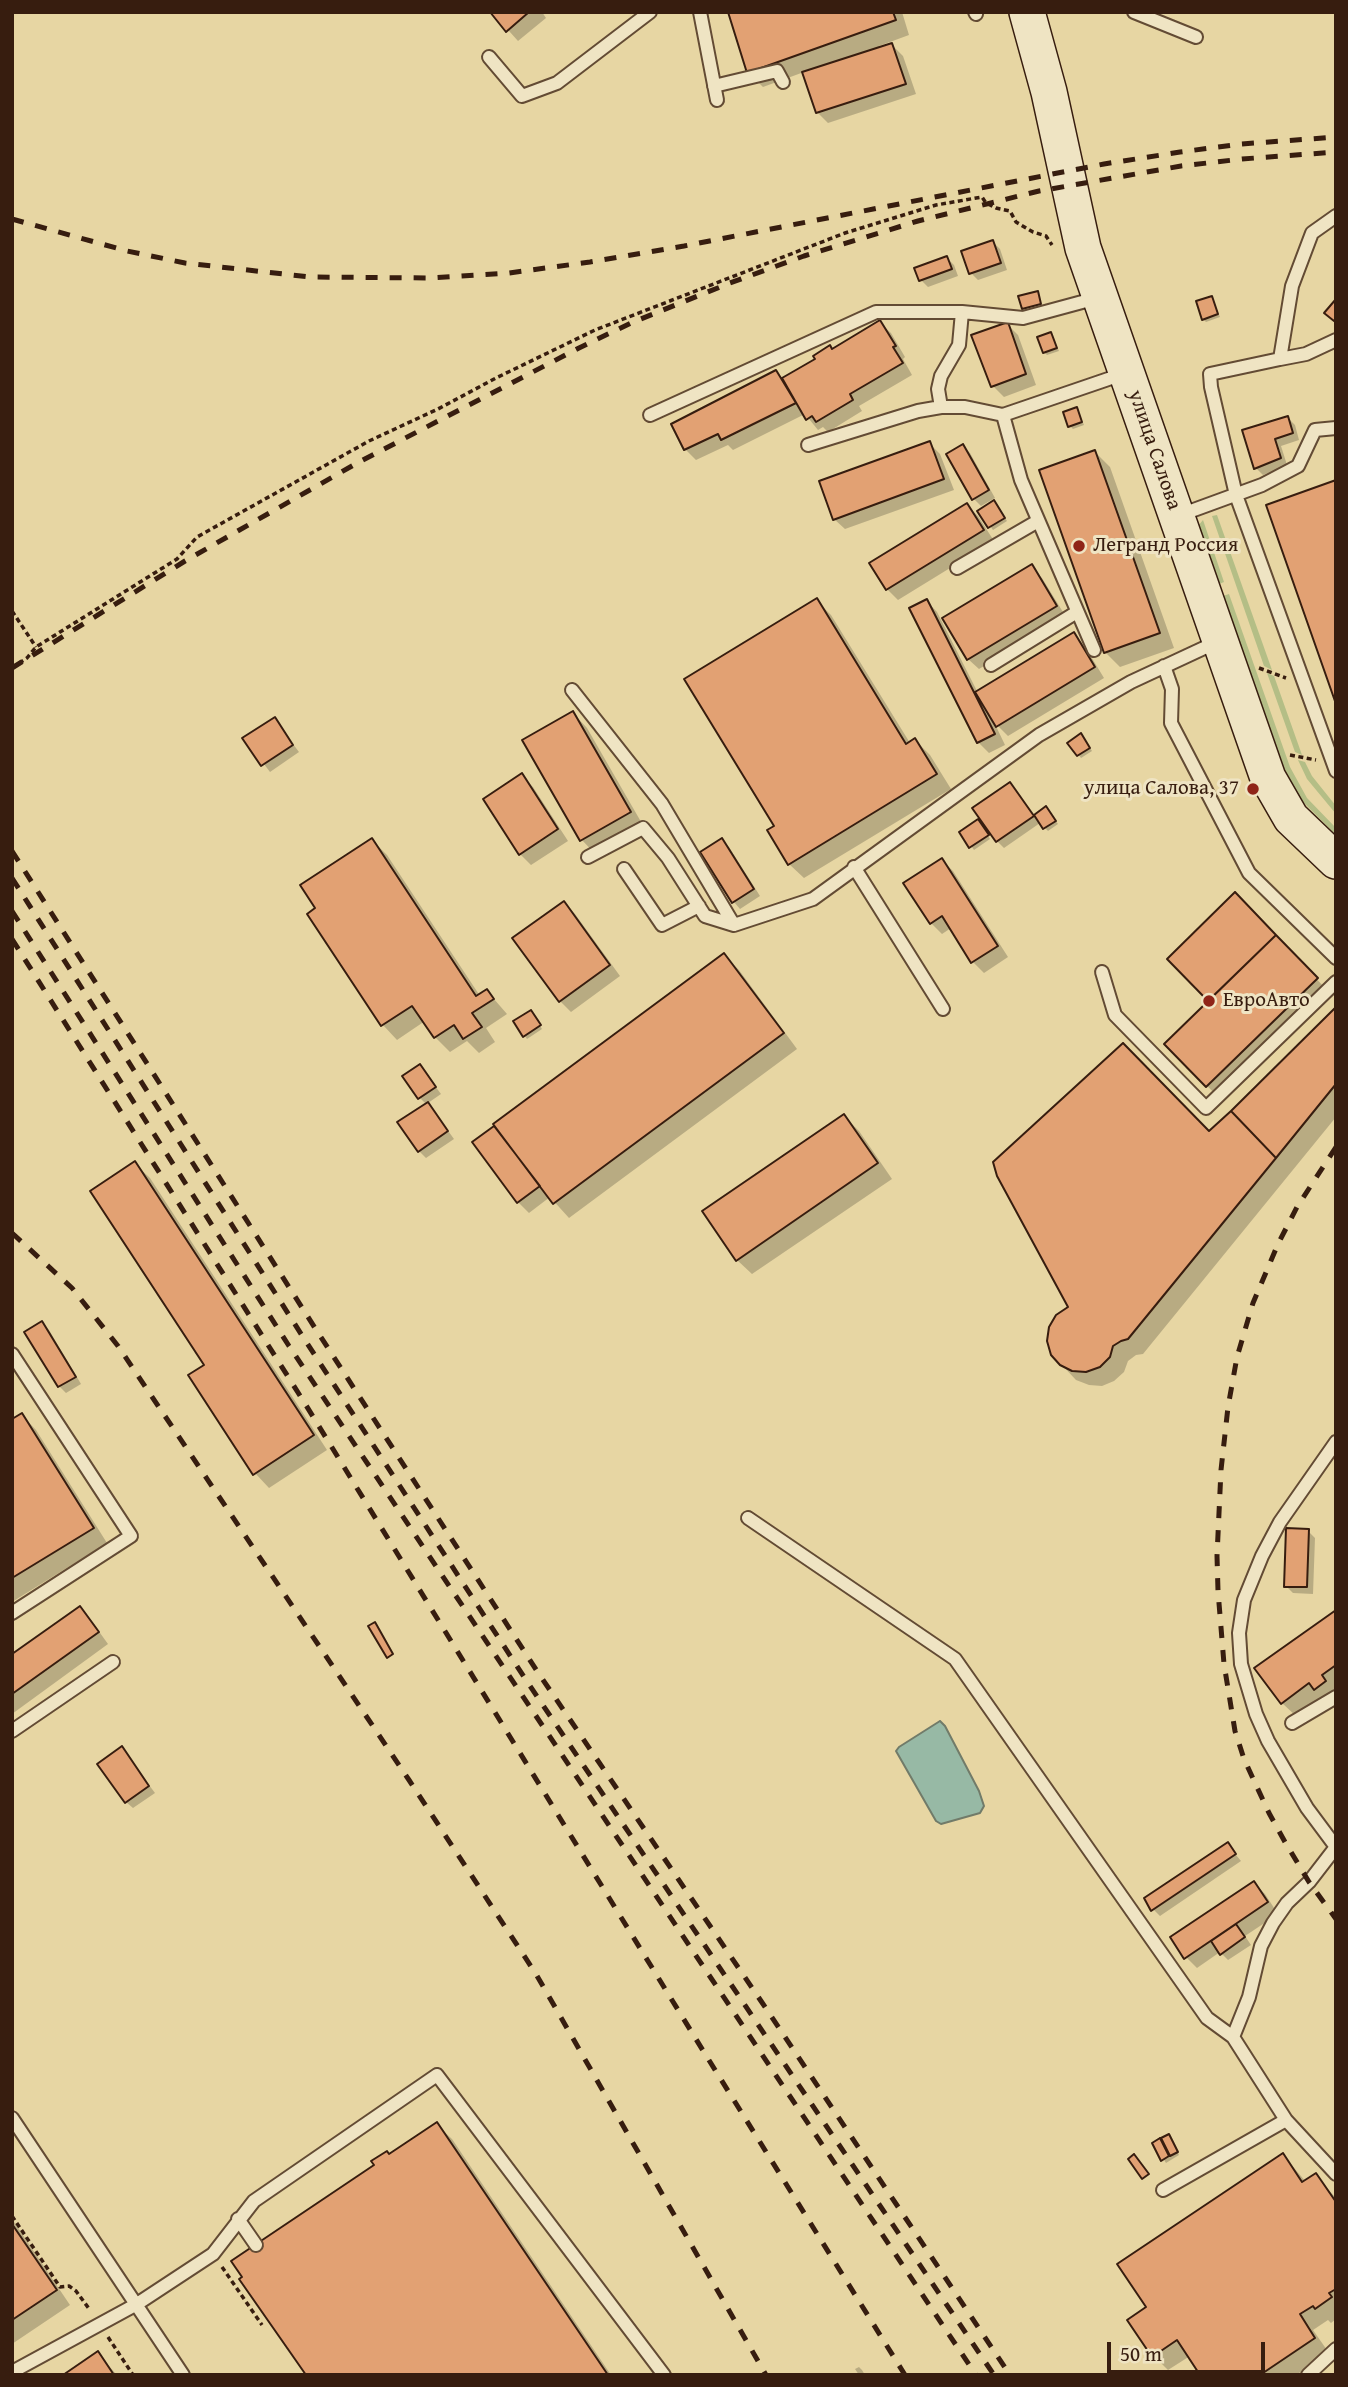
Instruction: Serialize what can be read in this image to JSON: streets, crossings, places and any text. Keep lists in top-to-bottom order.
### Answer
{
  "streets": {
    "street": ["улица Салова"]
  },
  "places": ["Легранд Россия", "улица Салова, 37", "ЕвроАвто"],
  "scale_bar": "50 m"
}
